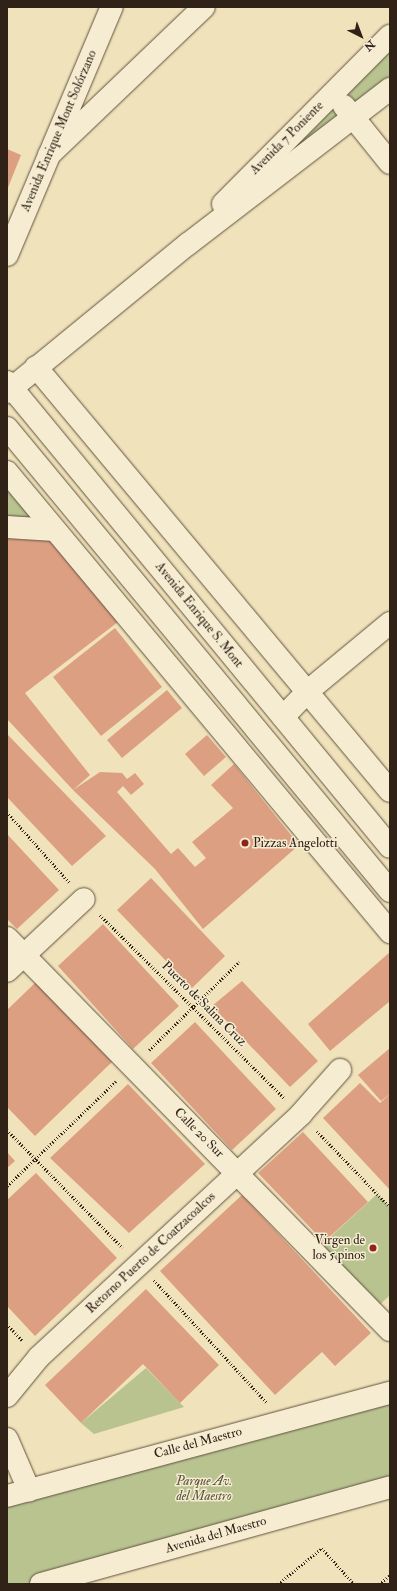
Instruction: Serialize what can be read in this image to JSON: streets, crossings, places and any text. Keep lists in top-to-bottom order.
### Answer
{
  "streets": {
    "street": [
      "Avenida Enrique Mont Solórzano",
      "Avenida 7 Poniente",
      "Avenida Enrique S. Mont",
      "Calle 20 Sur",
      "Retorno Puerto de Coatzacoalcos",
      "Calle del Maestro",
      "Avenida del Maestro"
    ],
    "path": ["Puerto de Salina Cruz"]
  },
  "crossings": [
    ["Avenida 7 Poniente", "Avenida Enrique S. Mont"],
    ["Puerto de Salina Cruz", "Retorno Puerto de Coatzacoalcos"],
    ["Calle 20 Sur", "Retorno Puerto de Coatzacoalcos"]
  ],
  "parks": ["Parque Av. del Maestro"],
  "places": ["Pizzas Angelotti", "Virgen de los 5 pinos"],
  "north": "bottom right"
}
